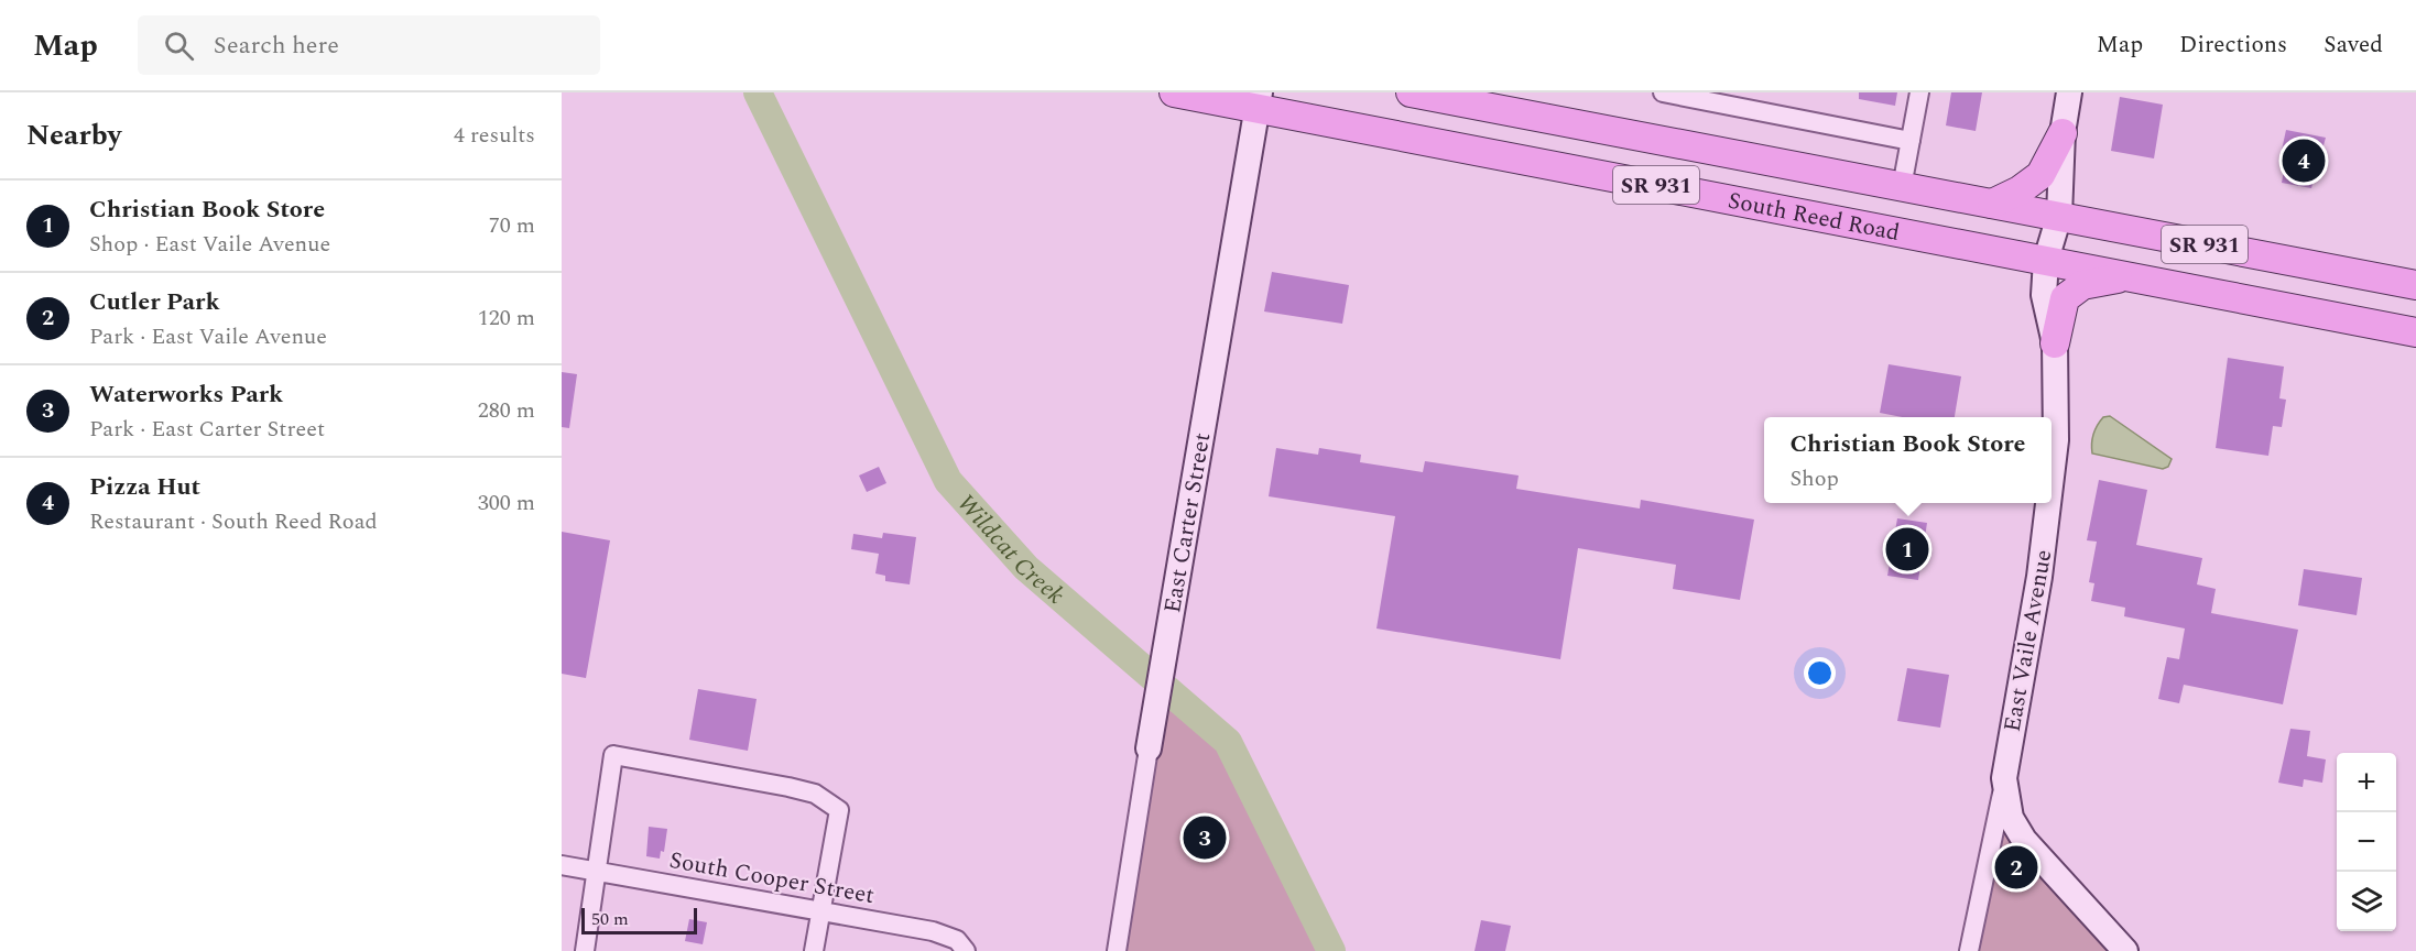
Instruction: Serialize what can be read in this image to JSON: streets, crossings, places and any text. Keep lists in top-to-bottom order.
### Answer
{
  "streets": {
    "main road": ["SR 931", "South Reed Road"],
    "street": ["East Carter Street", "East Vaile Avenue", "South Cooper Street"]
  },
  "crossings": [
    ["South Reed Road", "East Carter Street"],
    ["South Reed Road", "East Vaile Avenue"]
  ],
  "water": ["Wildcat Creek"],
  "scale_bar": "50 m",
  "page": {
    "header": "Map",
    "search": "Search here",
    "nav": ["Map", "Directions", "Saved"],
    "heading": ["Nearby", "4 results"],
    "pins": [
      "4",
      "1",
      "3",
      "2"
    ],
    "list": [
      {
        "mark": "1",
        "name": "Christian Book Store",
        "note": "Shop · East Vaile Avenue",
        "value": "70 m"
      },
      {
        "mark": "2",
        "name": "Cutler Park",
        "note": "Park · East Vaile Avenue",
        "value": "120 m"
      },
      {
        "mark": "3",
        "name": "Waterworks Park",
        "note": "Park · East Carter Street",
        "value": "280 m"
      },
      {
        "mark": "4",
        "name": "Pizza Hut",
        "note": "Restaurant · South Reed Road",
        "value": "300 m"
      }
    ],
    "popup": ["Christian Book Store", "Shop"],
    "map_buttons": ["+", "−"],
    "scale": "50 m"
  }
}
